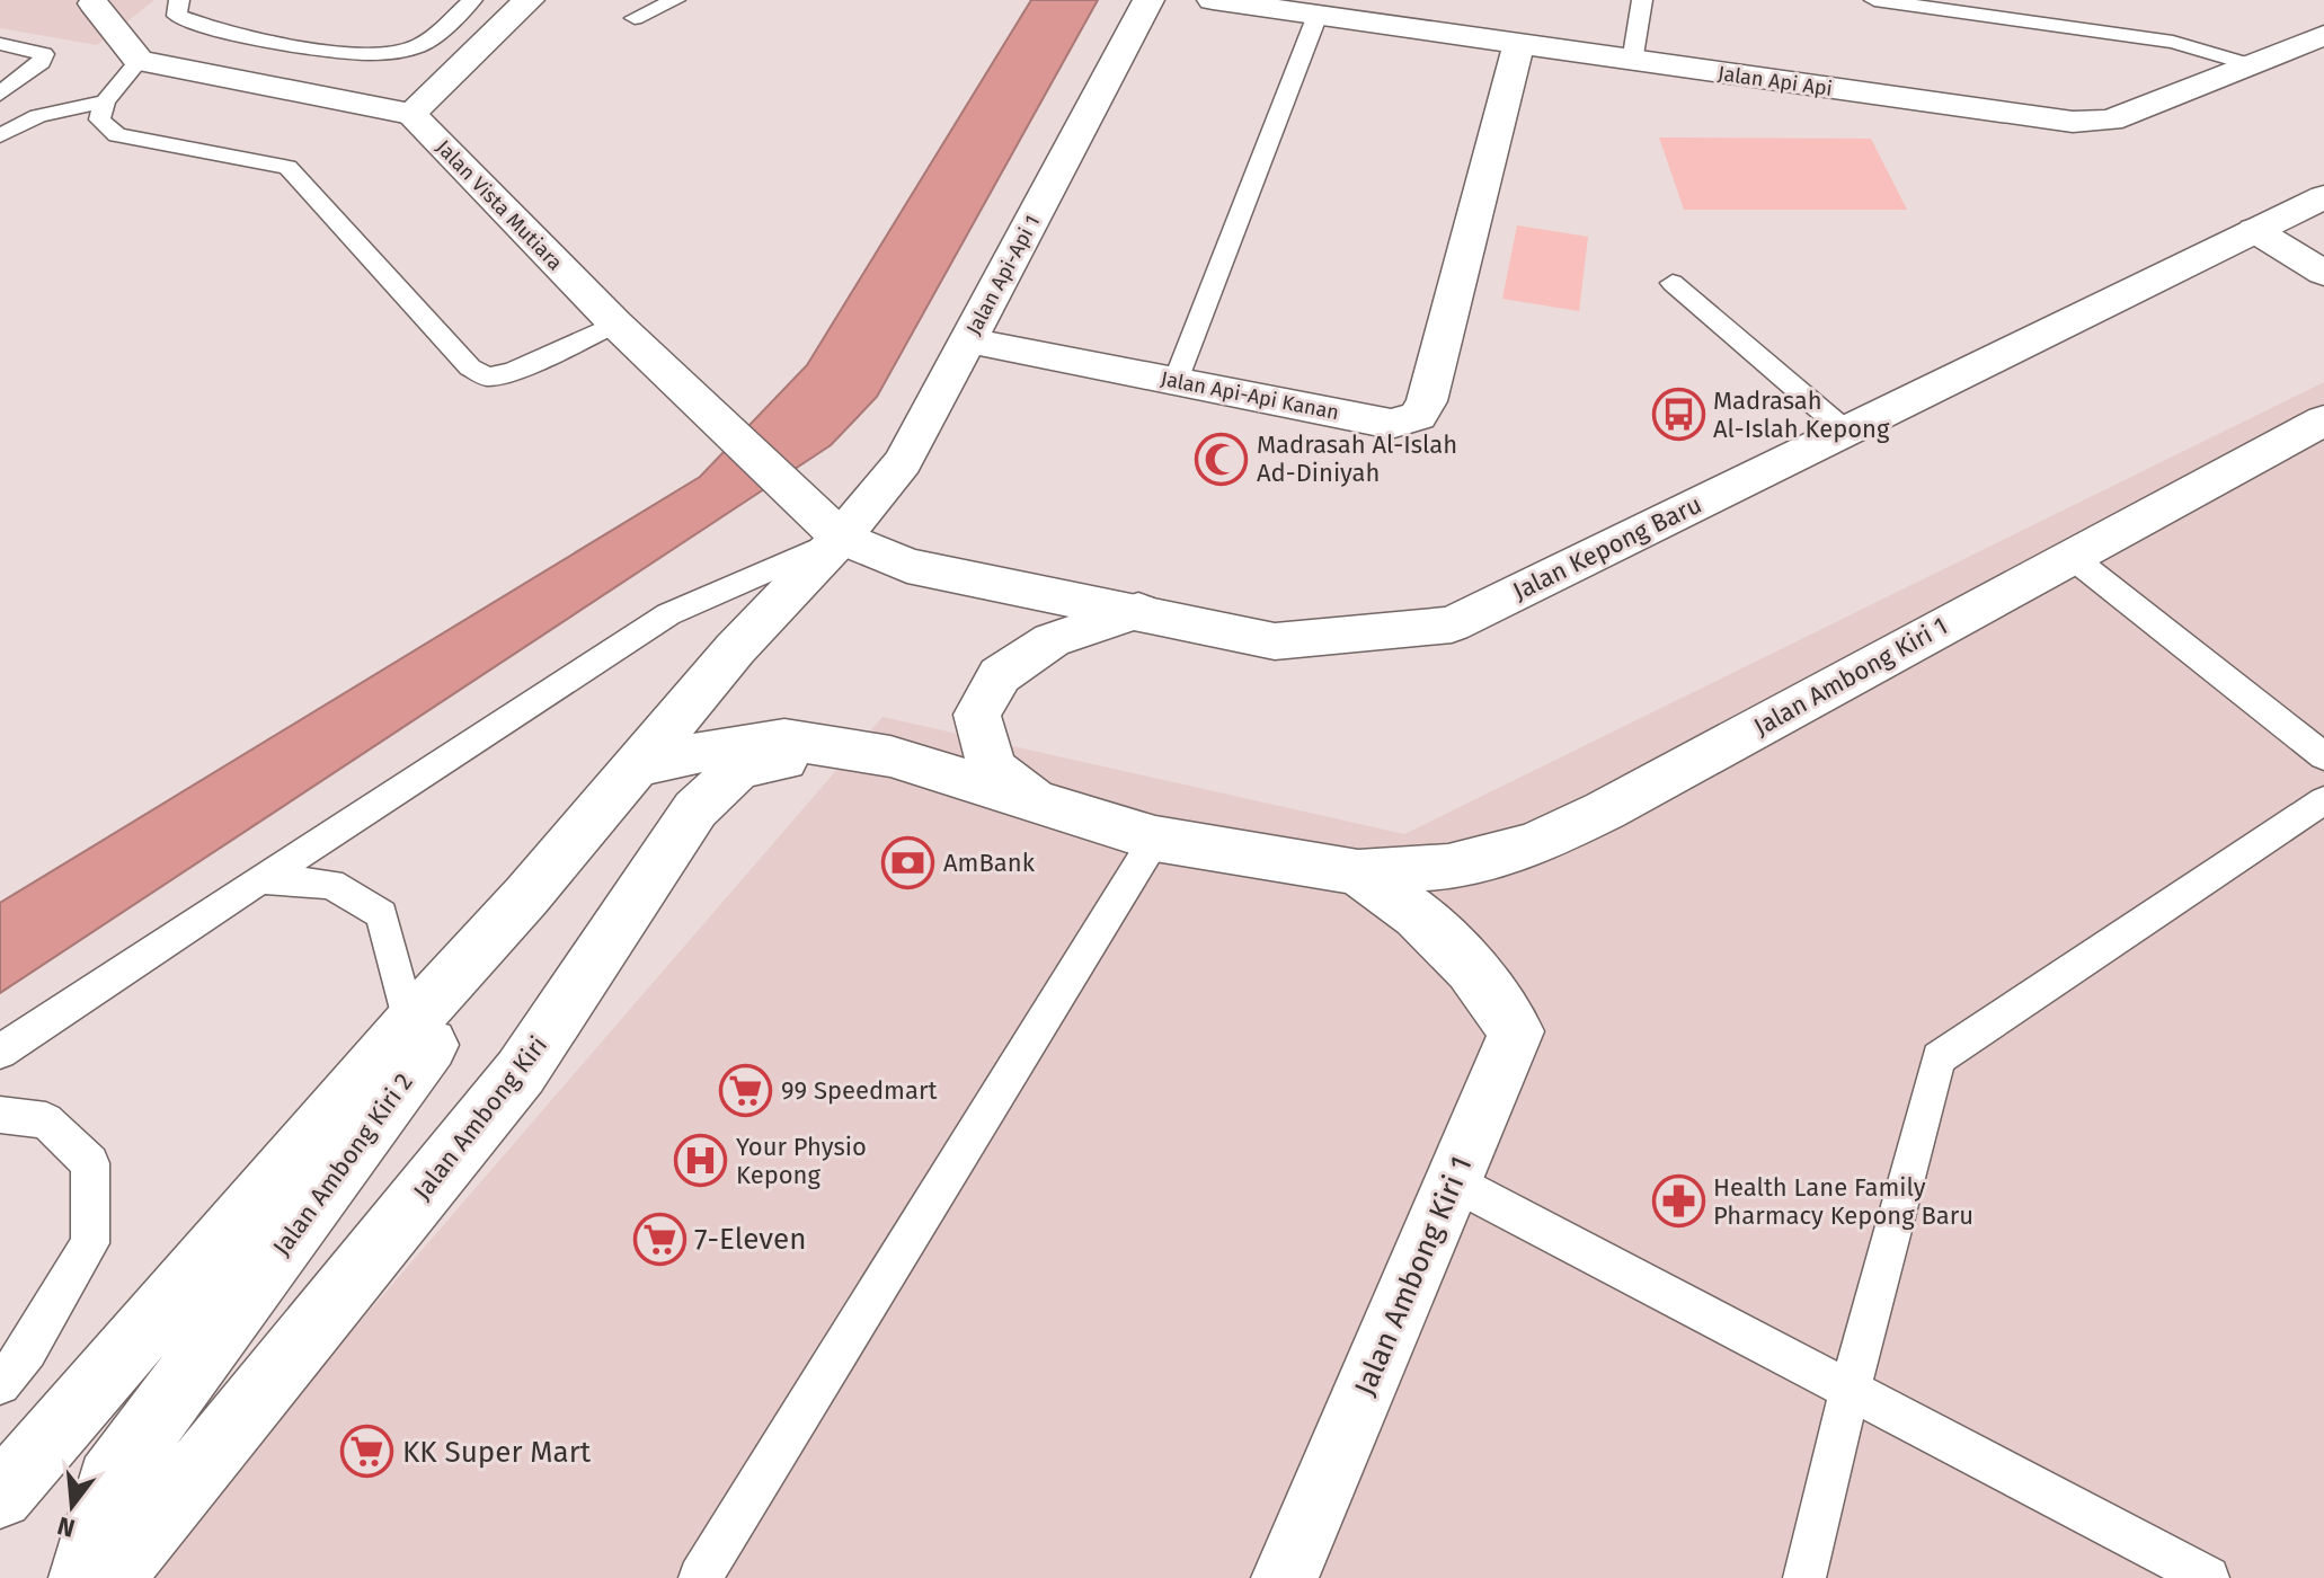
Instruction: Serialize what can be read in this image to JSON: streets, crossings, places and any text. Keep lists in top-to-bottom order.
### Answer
{
  "streets": {
    "street": [
      "Jalan Api Api",
      "Jalan Vista Mutiara",
      "Jalan Api-Api 1",
      "Jalan Api-Api Kanan",
      "Jalan Kepong Baru",
      "Jalan Ambong Kiri 1",
      "Jalan Ambong Kiri",
      "Jalan Ambong Kiri 2"
    ]
  },
  "crossings": [
    ["Jalan Api Api", "Jalan Api-Api Kanan"],
    ["Jalan Vista Mutiara", "Jalan Api-Api 1"],
    ["Jalan Vista Mutiara", "Jalan Kepong Baru"],
    ["Jalan Vista Mutiara", "Jalan Ambong Kiri 2"],
    ["Jalan Api-Api 1", "Jalan Api-Api Kanan"],
    ["Jalan Api-Api 1", "Jalan Kepong Baru"],
    ["Jalan Api-Api 1", "Jalan Ambong Kiri 2"],
    ["Jalan Kepong Baru", "Jalan Ambong Kiri 2"],
    ["Jalan Ambong Kiri 1", "Jalan Ambong Kiri"],
    ["Jalan Ambong Kiri 1", "Jalan Ambong Kiri 2"]
  ],
  "places": {
    "bus stop": ["Madrasah Al-Islah Kepong"],
    "mosque": ["Madrasah Al-Islah Ad-Diniyah"],
    "bank": ["AmBank"],
    "supermarket": ["99 Speedmart", "7-Eleven", "KK Super Mart"],
    "hospital": ["Your Physio Kepong"],
    "pharmacy": ["Health Lane Family Pharmacy Kepong Baru"]
  },
  "north": "bottom"
}
